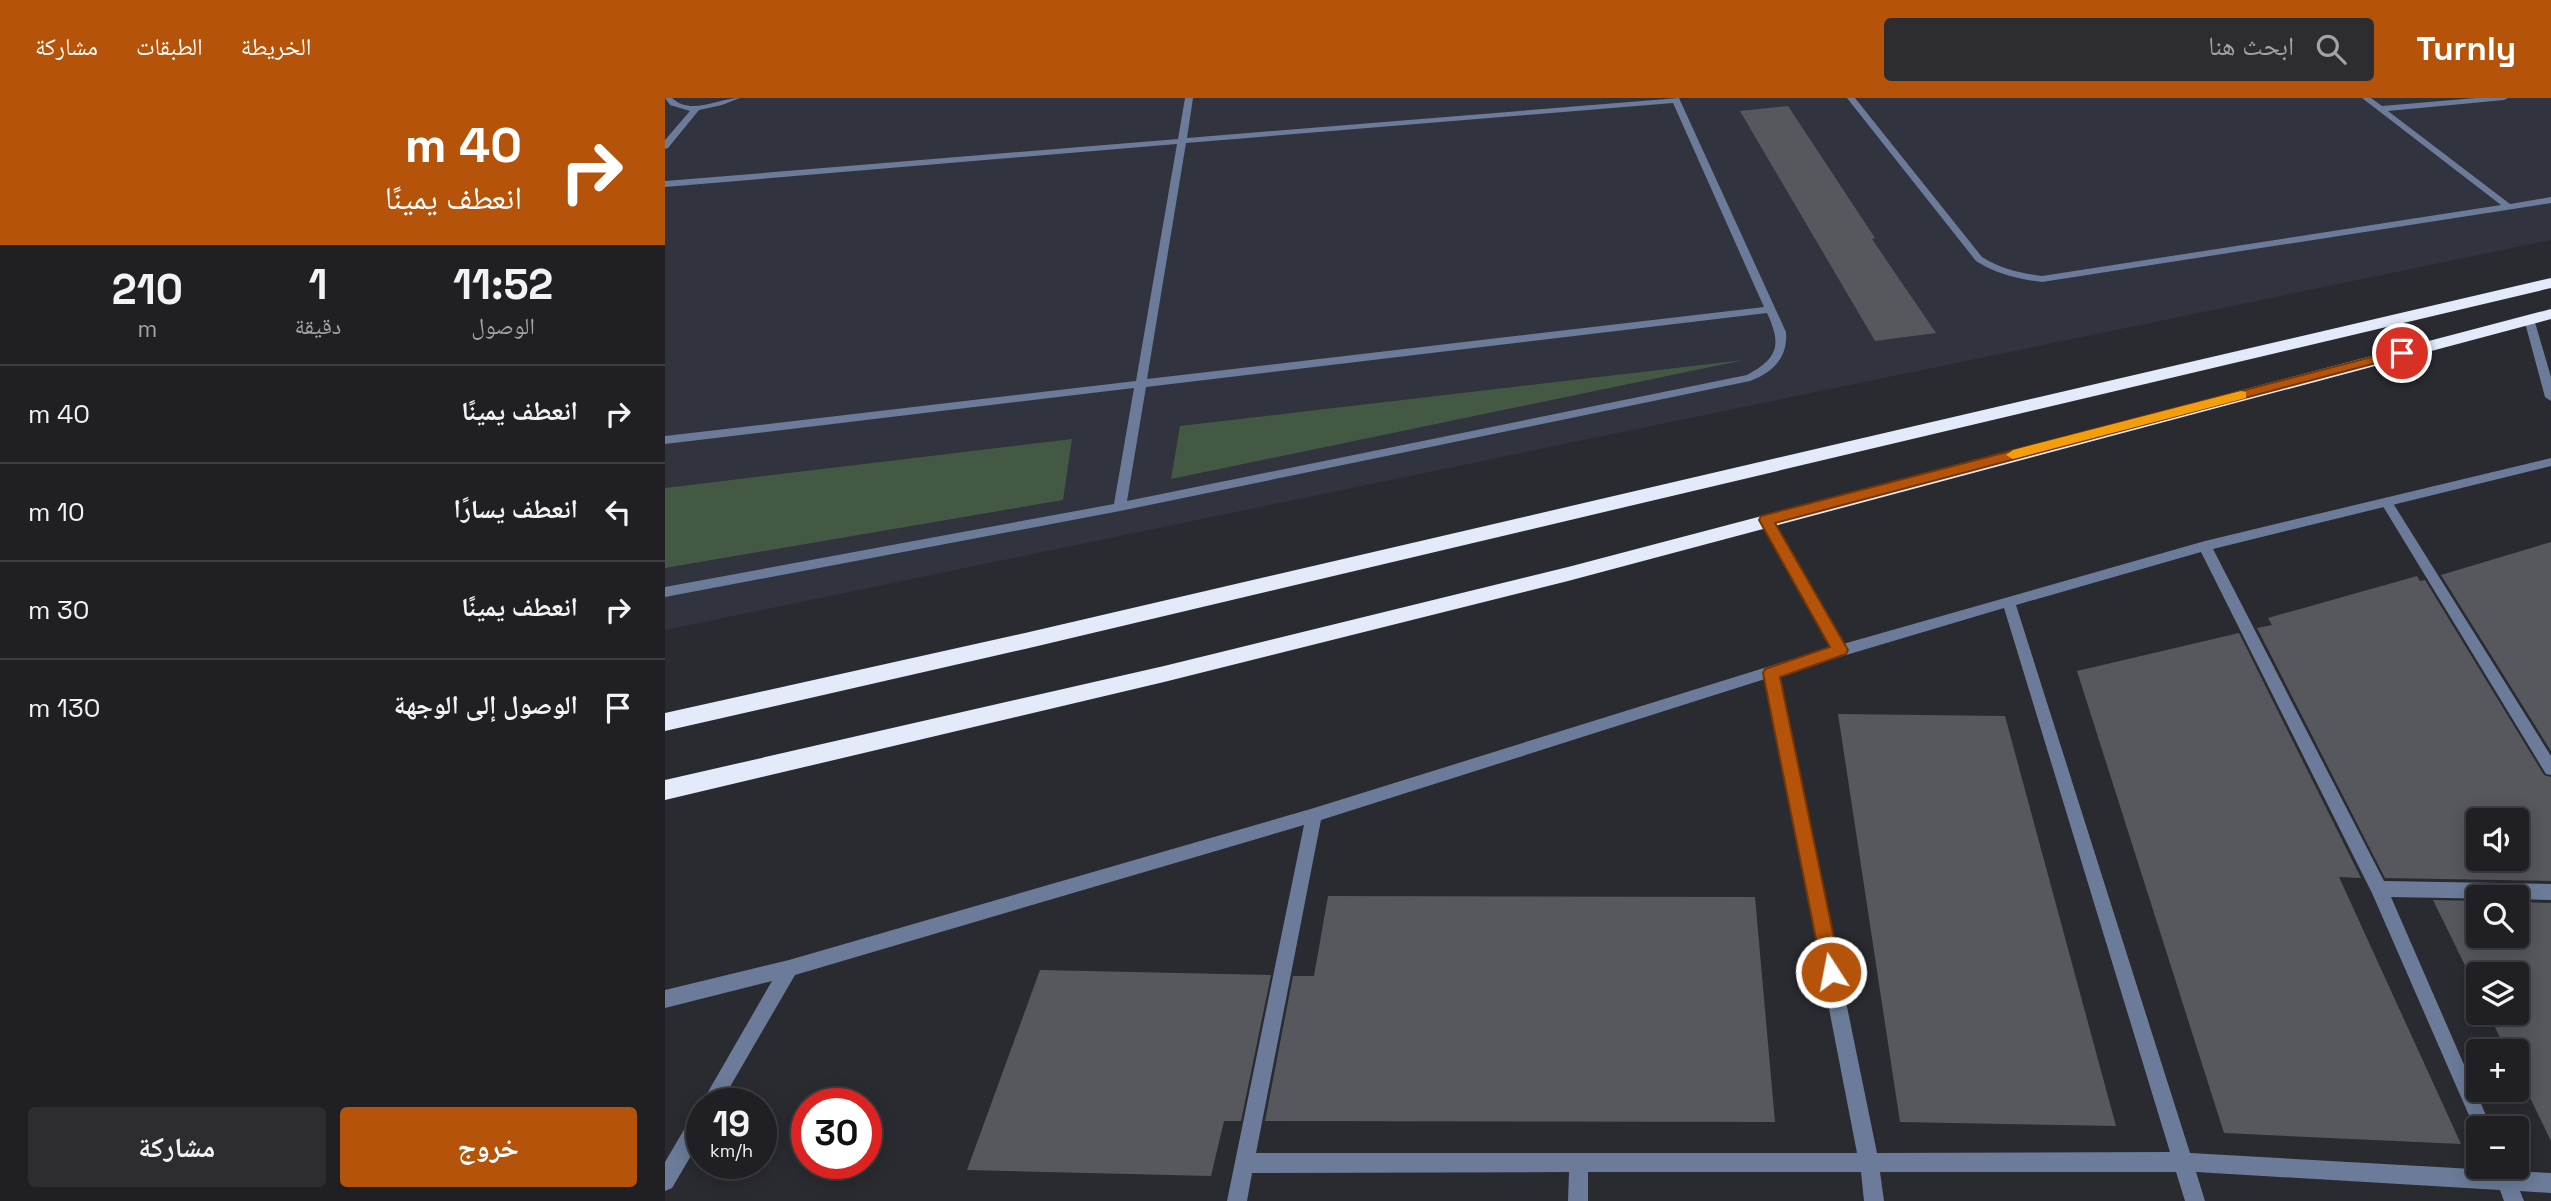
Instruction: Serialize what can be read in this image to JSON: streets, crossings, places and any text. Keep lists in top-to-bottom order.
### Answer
{
  "page": {
    "header": "Turnly",
    "search": "ابحث هنا",
    "nav": ["الخريطة", "الطبقات", "مشاركة"],
    "turn": ["40 m", "انعطف يمينًا"],
    "eta": [
      "11:52",
      "الوصول",
      "1",
      "دقيقة",
      "210",
      "m"
    ],
    "list": [
      {
        "name": "انعطف يمينًا",
        "value": "40 m"
      },
      {
        "name": "انعطف يسارًا",
        "value": "10 m"
      },
      {
        "name": "انعطف يمينًا",
        "value": "30 m"
      },
      {
        "name": "الوصول إلى الوجهة",
        "value": "130 m"
      }
    ],
    "map_buttons": ["+", "−"],
    "speed": "19 km/h",
    "limit": "30",
    "buttons": ["خروج", "مشاركة"]
  }
}
